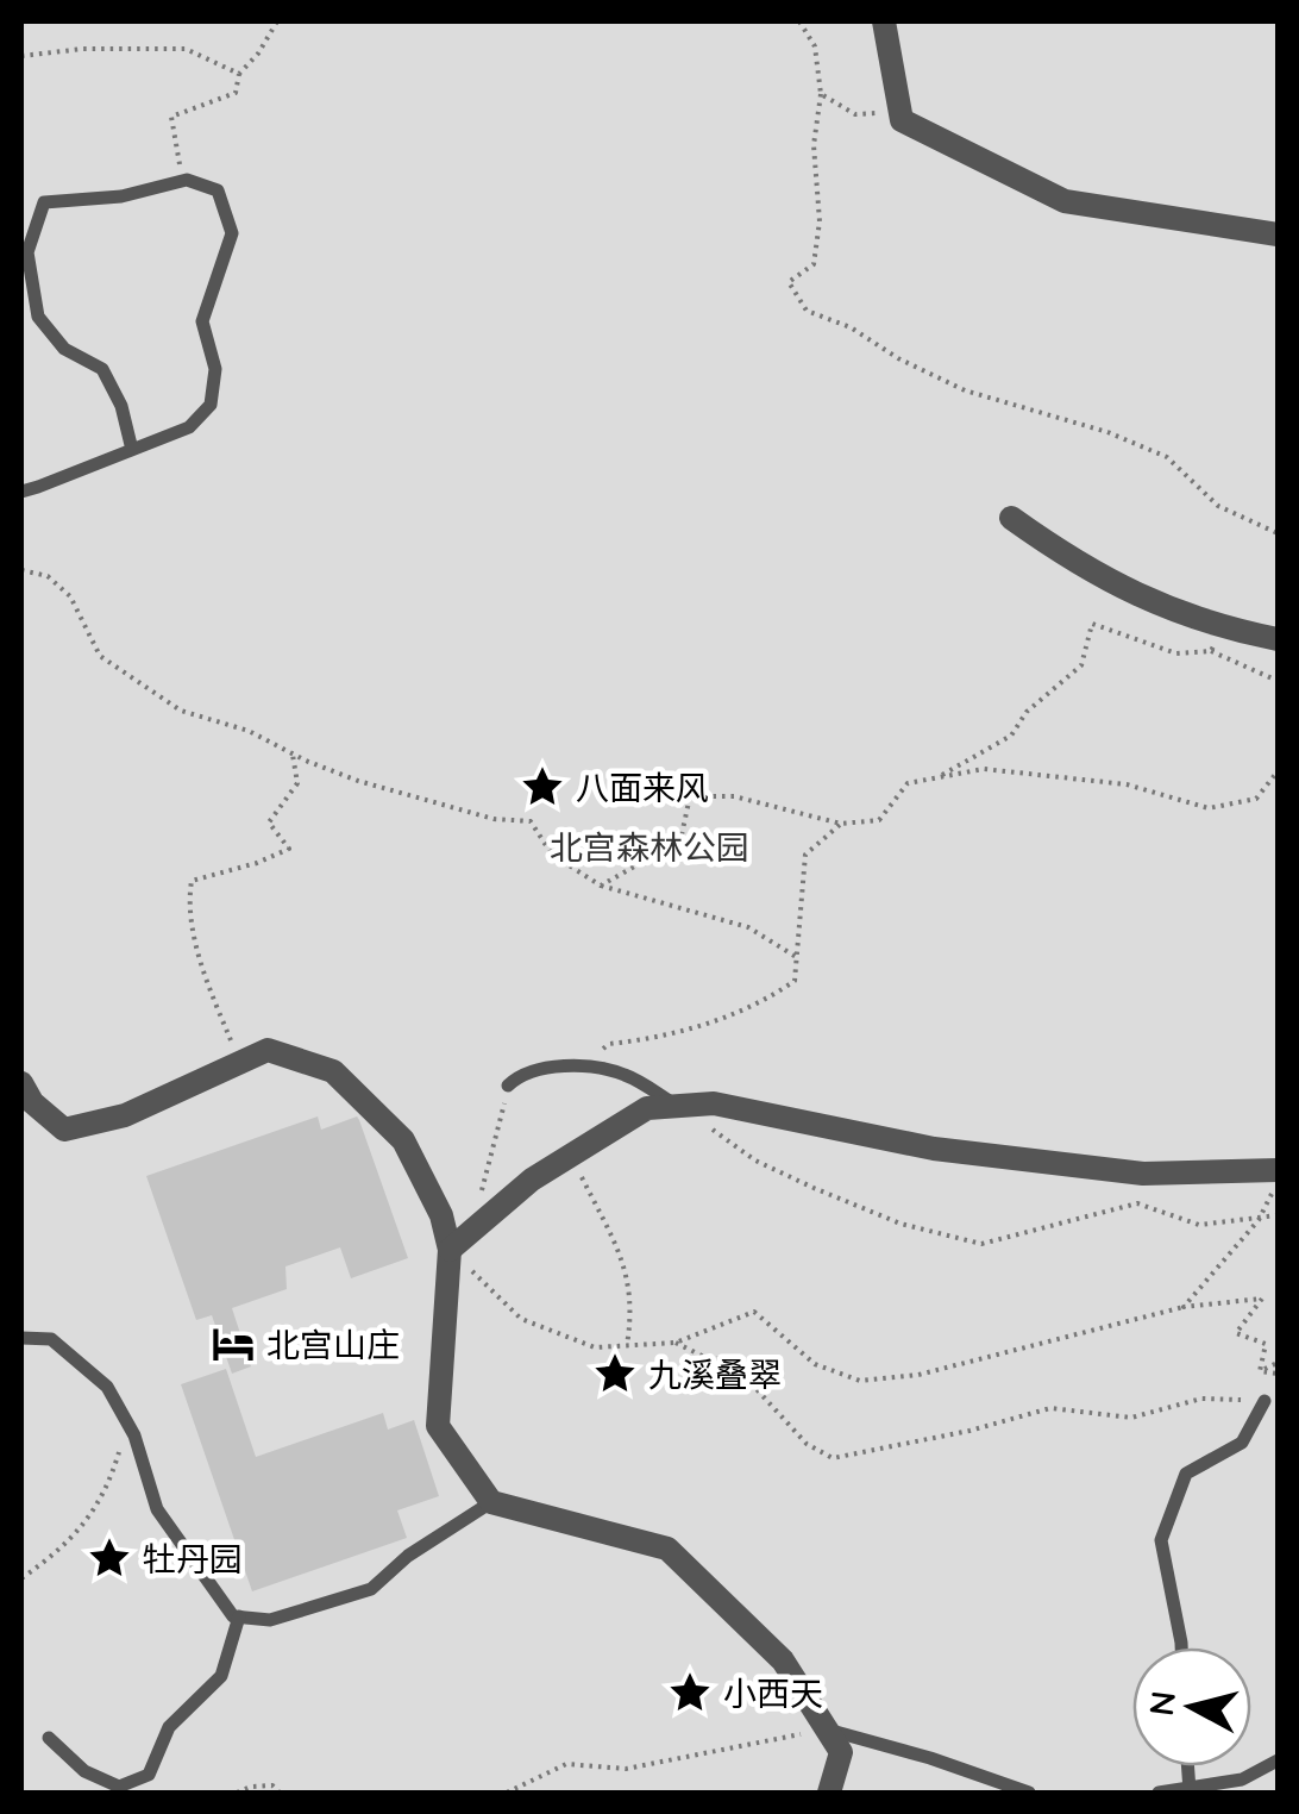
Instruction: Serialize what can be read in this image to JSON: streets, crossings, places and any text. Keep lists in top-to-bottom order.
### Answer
{
  "parks": ["北宫森林公园"],
  "places": {
    "place": [
      "八面来风",
      "九溪叠翠",
      "牡丹园",
      "小西天"
    ],
    "hotel": ["北宫山庄"]
  },
  "north": "left"
}
